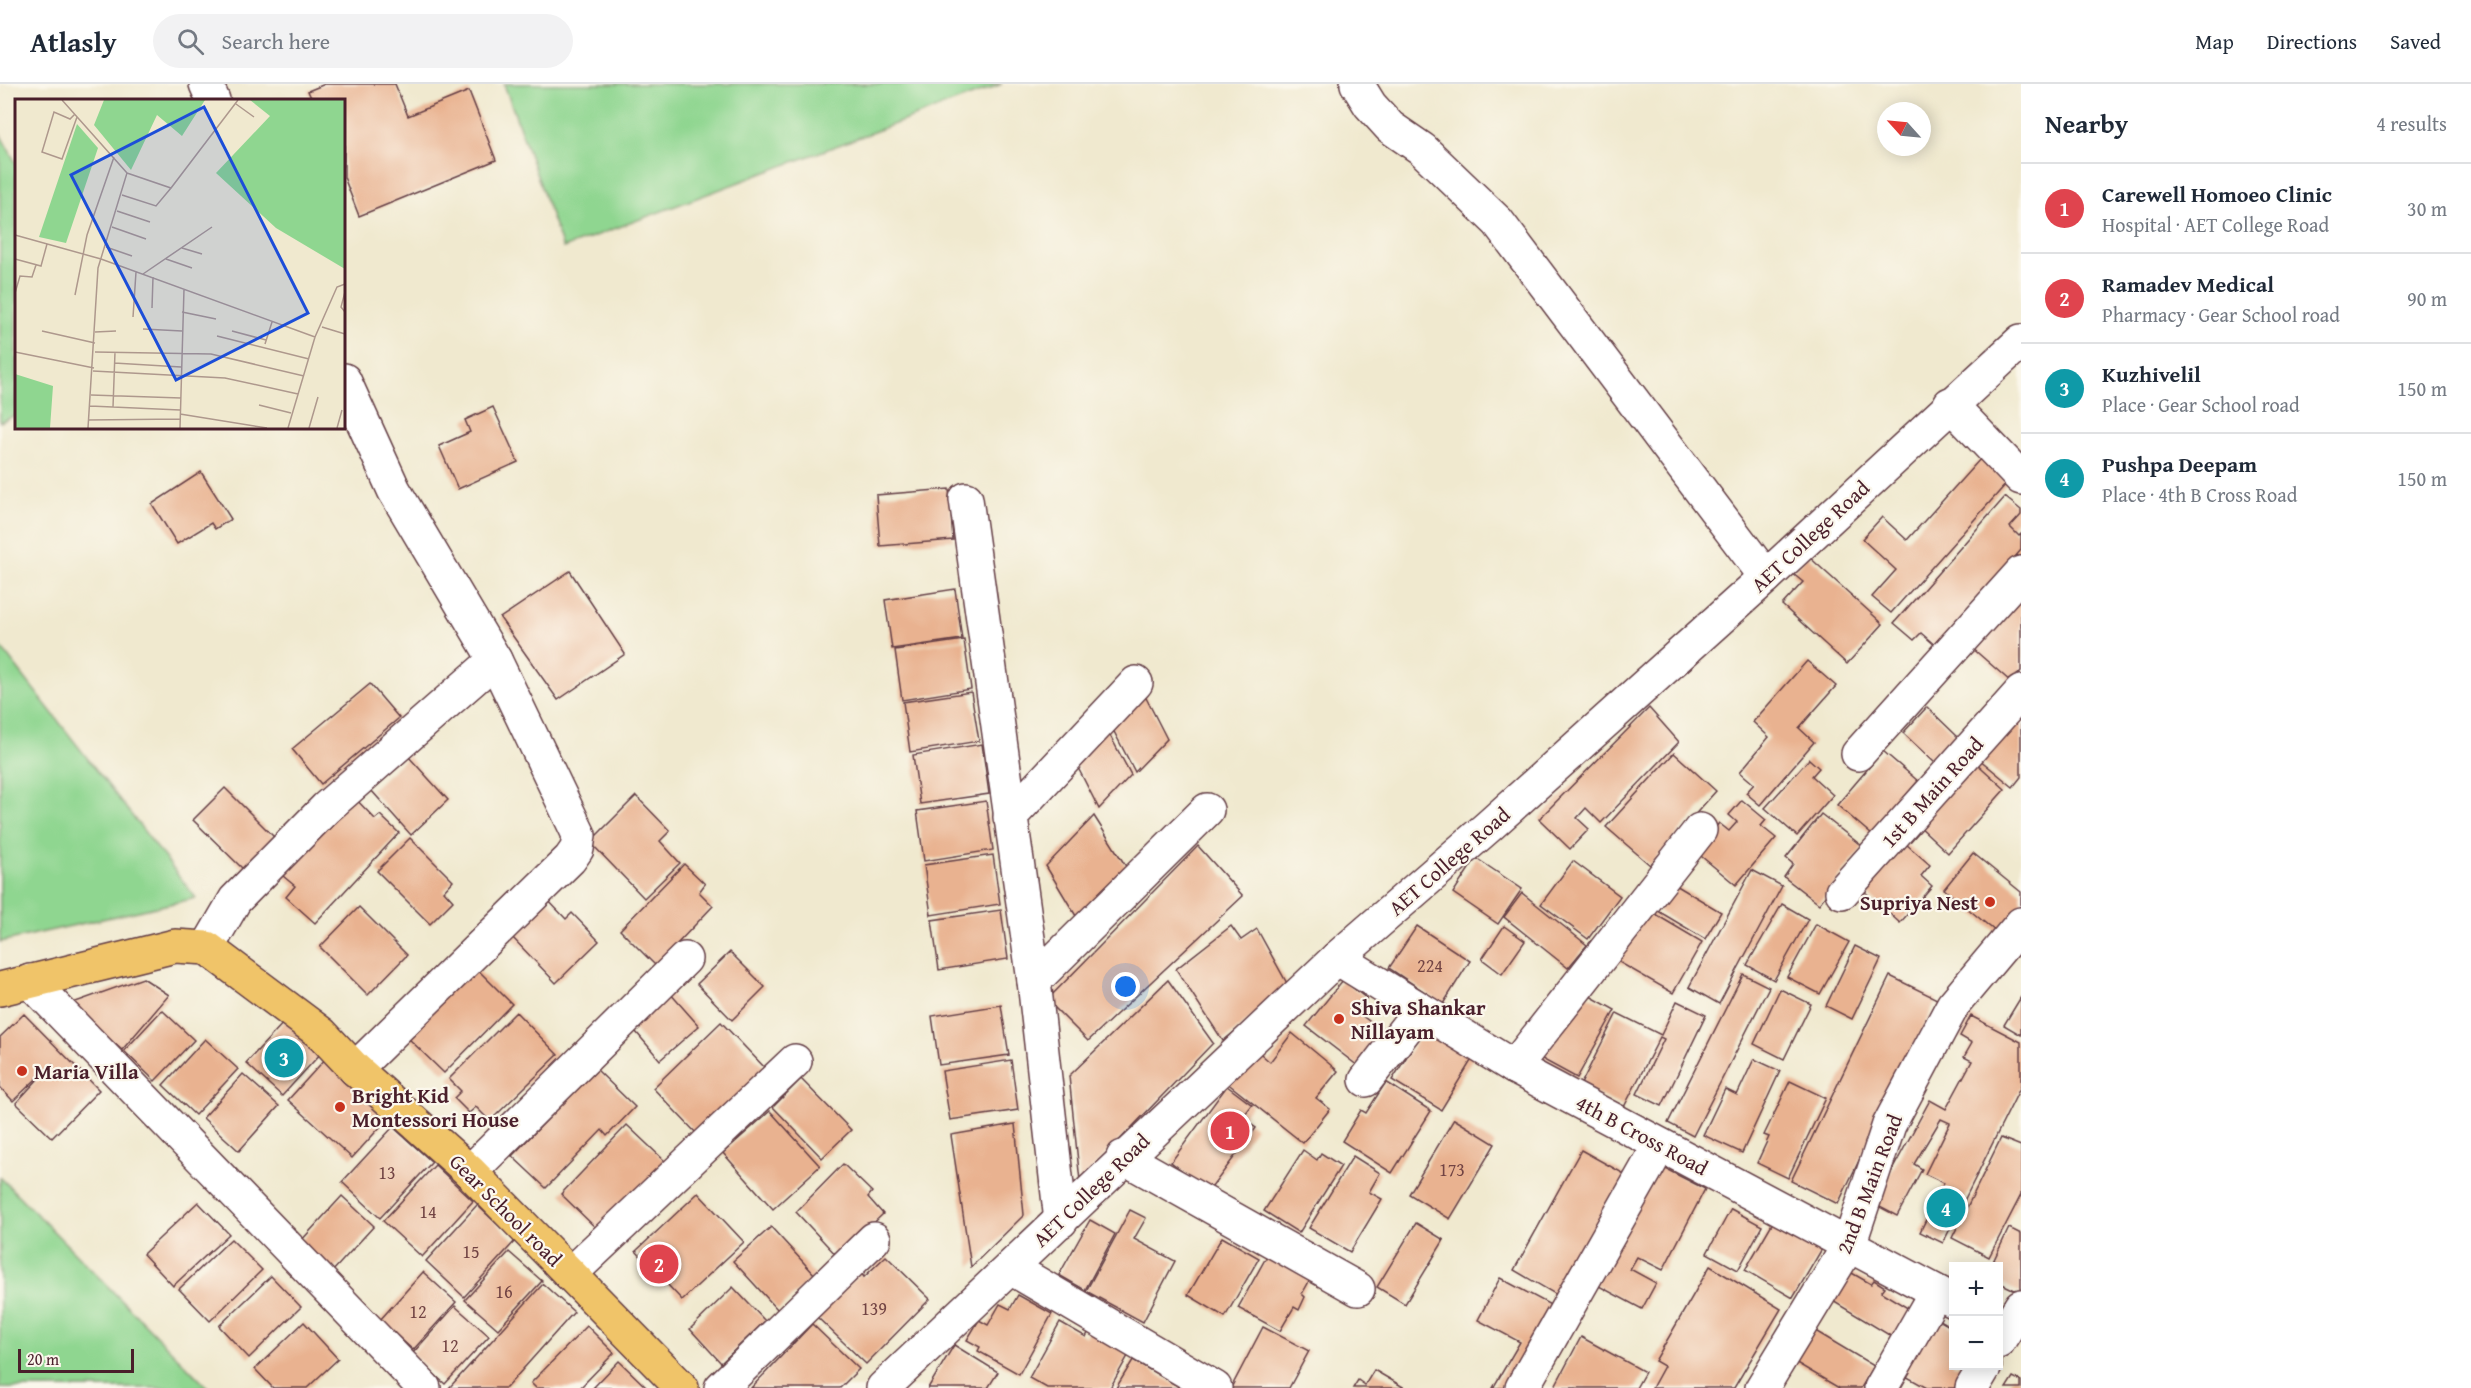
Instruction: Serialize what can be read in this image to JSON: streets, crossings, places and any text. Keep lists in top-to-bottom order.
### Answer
{
  "streets": {
    "main road": ["Gear School road"],
    "street": [
      "AET College Road",
      "1st B Main Road",
      "4th B Cross Road",
      "2nd B Main Road"
    ]
  },
  "crossings": [
    ["AET College Road", "4th B Cross Road"],
    ["4th B Cross Road", "2nd B Main Road"]
  ],
  "places": [
    "Supriya Nest",
    "Shiva Shankar Nillayam",
    "Maria Villa",
    "Bright Kid Montessori House"
  ],
  "house_numbers": [
    "224",
    "173",
    "13",
    "14",
    "15",
    "16",
    "139",
    "12",
    "12"
  ],
  "scale_bar": "20 m",
  "north": "top left",
  "page": {
    "header": "Atlasly",
    "search": "Search here",
    "nav": ["Map", "Directions", "Saved"],
    "heading": ["Nearby", "4 results"],
    "list": [
      {
        "mark": "1",
        "name": "Carewell Homoeo Clinic",
        "note": "Hospital · AET College Road",
        "value": "30 m"
      },
      {
        "mark": "2",
        "name": "Ramadev Medical",
        "note": "Pharmacy · Gear School road",
        "value": "90 m"
      },
      {
        "mark": "3",
        "name": "Kuzhivelil",
        "note": "Place · Gear School road",
        "value": "150 m"
      },
      {
        "mark": "4",
        "name": "Pushpa Deepam",
        "note": "Place · 4th B Cross Road",
        "value": "150 m"
      }
    ],
    "pins": [
      "3",
      "1",
      "4",
      "2"
    ],
    "map_buttons": ["+", "−"],
    "scale": "20 m"
  }
}
